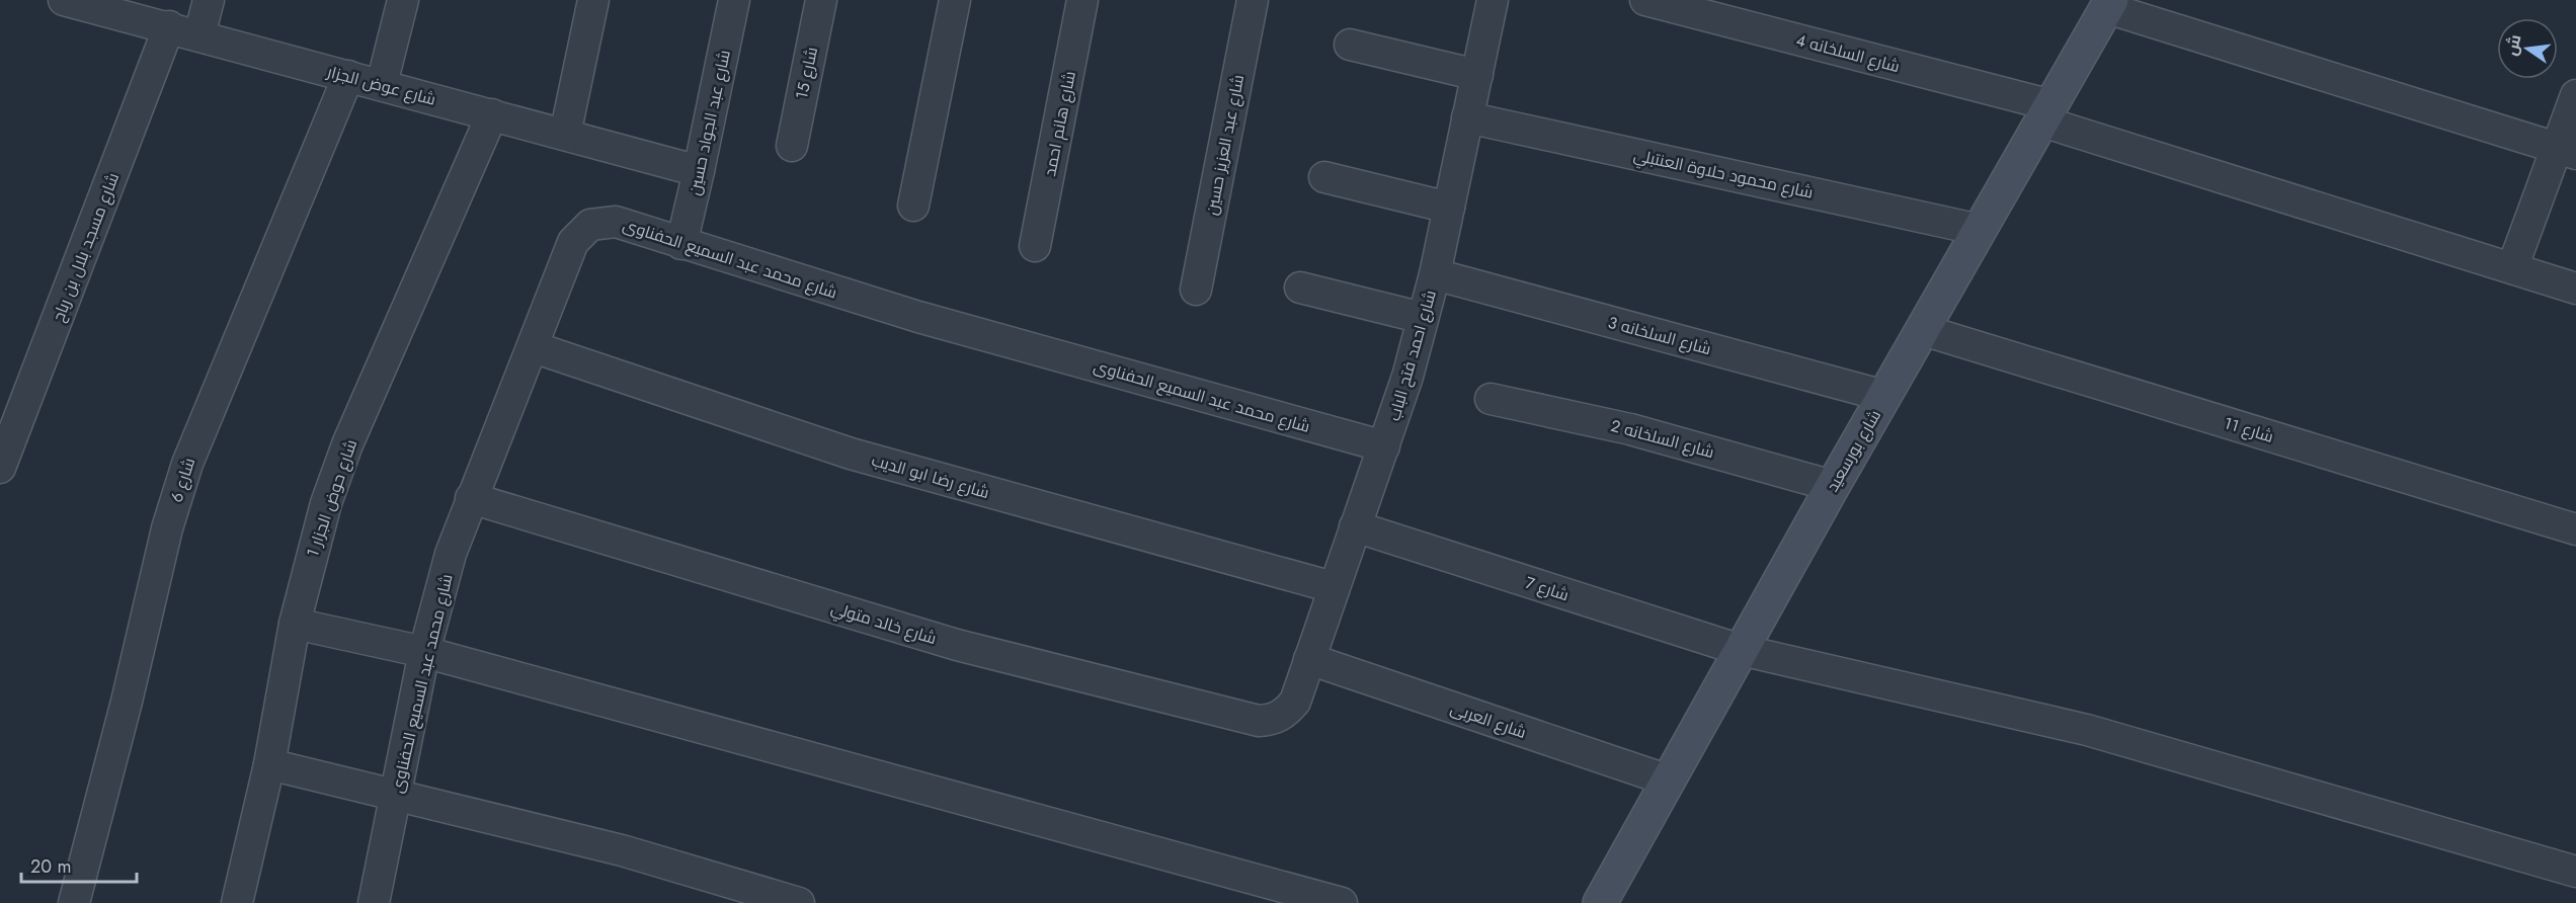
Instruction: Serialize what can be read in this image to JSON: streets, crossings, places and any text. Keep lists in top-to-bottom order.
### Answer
{
  "streets": {
    "main road": ["شارع بورسعيد"],
    "street": [
      "شارع السلخانه 4",
      "شارع 15",
      "شارع عوض الجزار",
      "شارع عبد الجواد حسين",
      "شارع هانم احمد",
      "شارع عبد العزيز حسين",
      "شارع محمود حلاوة العنتبلي",
      "شارع مسجد بلال بن رباح",
      "شارع محمد عبد السميع الحفناوى",
      "شارع السلخانه 3",
      "شارع احمد فتح الباب",
      "شارع 11",
      "شارع السلخانه 2",
      "شارع رضا ابو الديب",
      "شارع 6",
      "شارع حوض الجزار 1",
      "شارع 7",
      "شارع خالد متولي",
      "شارع العربى"
    ]
  },
  "crossings": [
    ["شارع السلخانه 4", "شارع بورسعيد"],
    ["شارع عوض الجزار", "شارع عبد الجواد حسين"],
    ["شارع عوض الجزار", "شارع مسجد بلال بن رباح"],
    ["شارع عوض الجزار", "شارع 6"],
    ["شارع عوض الجزار", "شارع حوض الجزار 1"],
    ["شارع عبد الجواد حسين", "شارع محمد عبد السميع الحفناوى"],
    ["شارع محمود حلاوة العنتبلي", "شارع احمد فتح الباب"],
    ["شارع محمود حلاوة العنتبلي", "شارع بورسعيد"],
    ["شارع محمد عبد السميع الحفناوى", "شارع احمد فتح الباب"],
    ["شارع محمد عبد السميع الحفناوى", "شارع رضا ابو الديب"],
    ["شارع محمد عبد السميع الحفناوى", "شارع خالد متولي"],
    ["شارع السلخانه 3", "شارع احمد فتح الباب"],
    ["شارع السلخانه 3", "شارع بورسعيد"],
    ["شارع احمد فتح الباب", "شارع رضا ابو الديب"],
    ["شارع احمد فتح الباب", "شارع 7"],
    ["شارع احمد فتح الباب", "شارع خالد متولي"],
    ["شارع احمد فتح الباب", "شارع العربى"],
    ["شارع 11", "شارع بورسعيد"],
    ["شارع السلخانه 2", "شارع بورسعيد"],
    ["شارع بورسعيد", "شارع 7"],
    ["شارع بورسعيد", "شارع العربى"]
  ],
  "scale_bar": "20 m",
  "north": "left"
}
